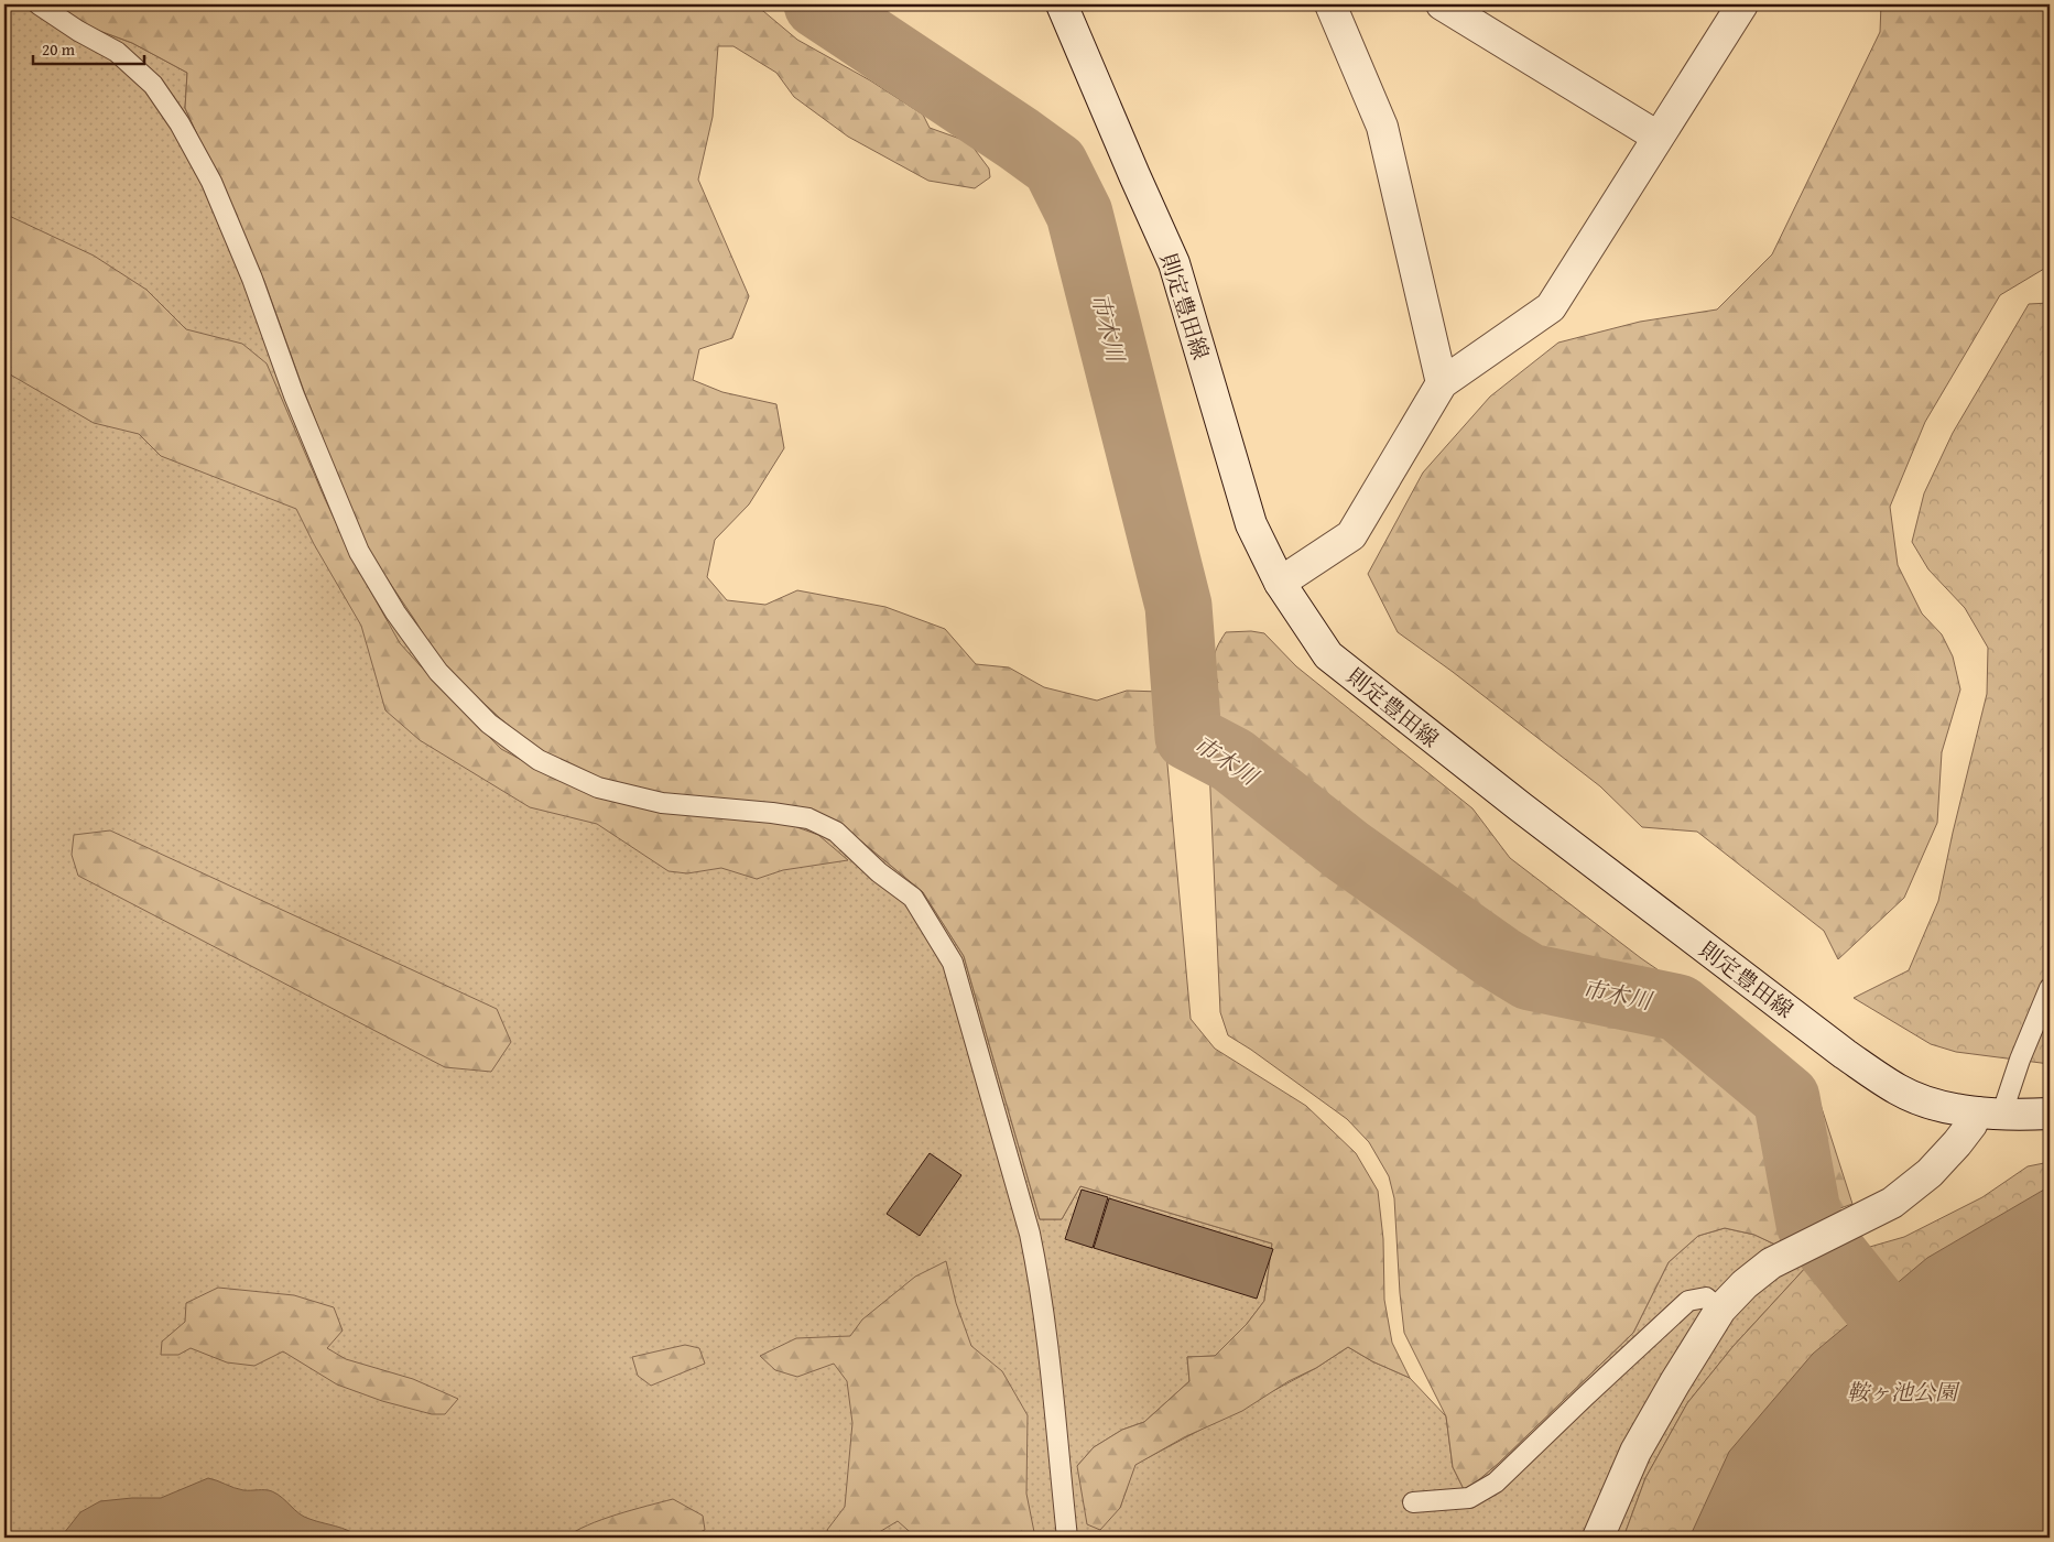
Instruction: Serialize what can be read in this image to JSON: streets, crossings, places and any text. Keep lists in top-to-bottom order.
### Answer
{
  "streets": {
    "street": ["則定豊田線"]
  },
  "water": ["市木川"],
  "parks": ["鞍ヶ池公園"],
  "scale_bar": "20 m"
}
